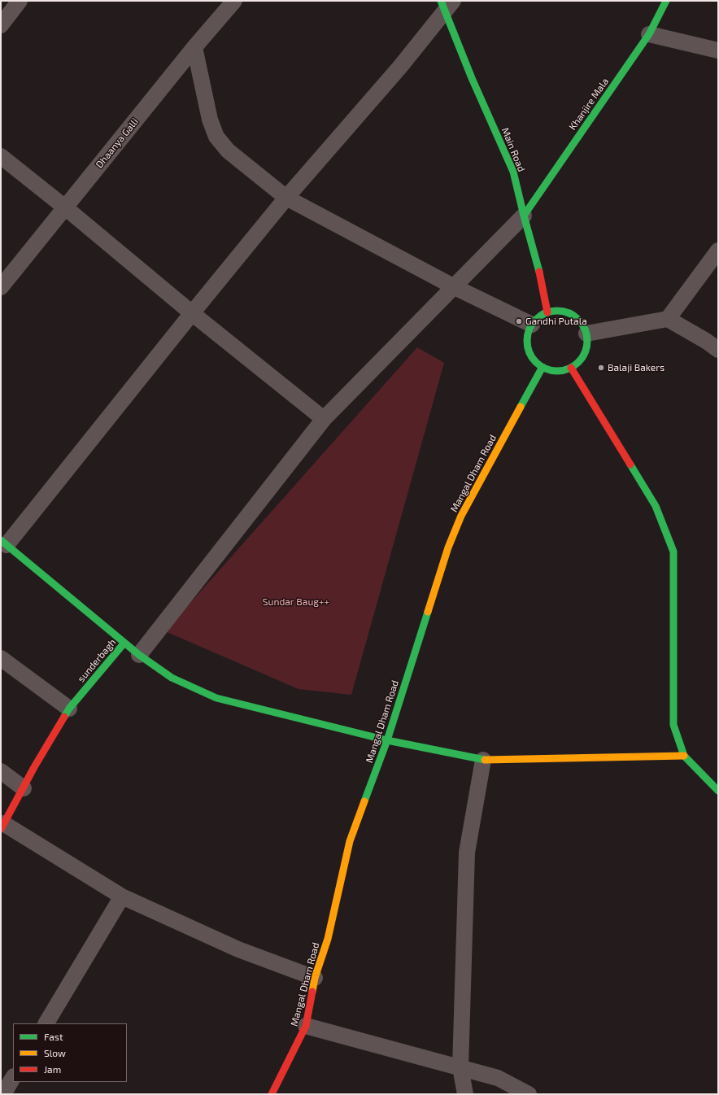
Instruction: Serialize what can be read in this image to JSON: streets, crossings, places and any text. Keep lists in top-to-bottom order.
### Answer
{
  "streets": {
    "main road": [
      "Khanjire Mala",
      "Main Road",
      "Mangal Dham Road",
      "sunderbagh"
    ],
    "street": ["Dhaanya Galli"]
  },
  "crossings": [
    ["Khanjire Mala", "Main Road"],
    ["Main Road", "Mangal Dham Road"]
  ],
  "parks": ["Sundar Baug++"],
  "places": ["Gandhi Putala", "Balaji Bakers"],
  "legend": ["Fast", "Slow", "Jam"]
}
